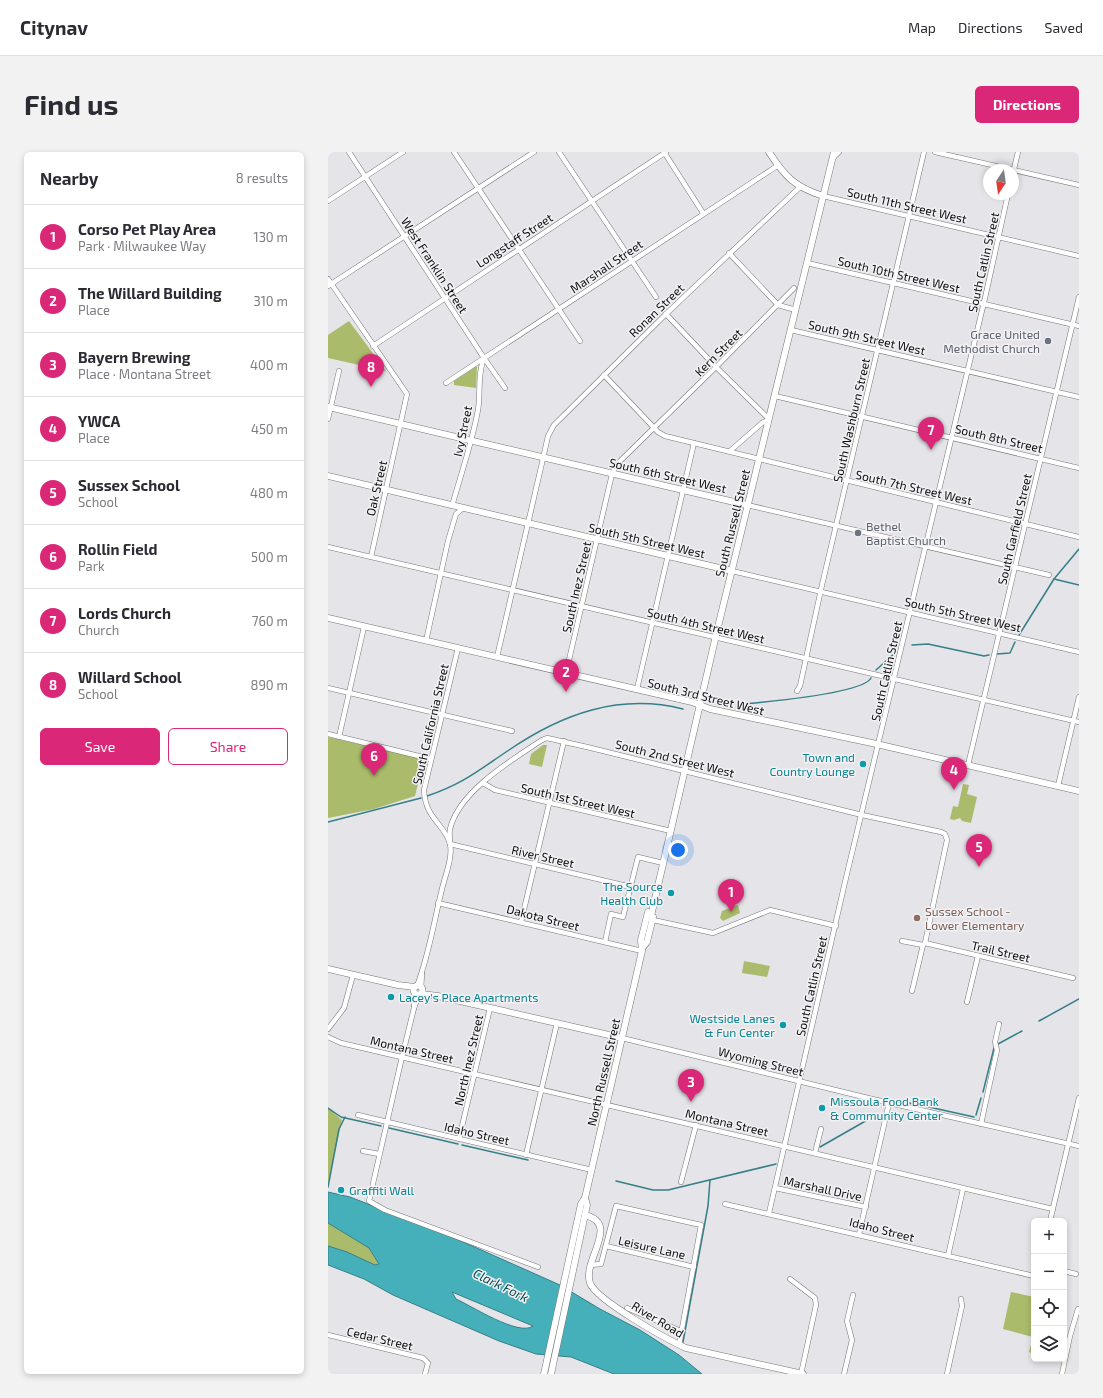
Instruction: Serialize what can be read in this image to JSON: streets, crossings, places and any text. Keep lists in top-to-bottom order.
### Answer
{
  "streets": {
    "main road": [
      "South 6th Street West",
      "South Russell Street",
      "South 5th Street West",
      "South 3rd Street West",
      "Wyoming Street",
      "North Russell Street",
      "River Road"
    ],
    "street": [
      "South 11th Street West",
      "Longstaff Street",
      "South Catlin Street",
      "West Franklin Street",
      "Marshall Street",
      "South 10th Street West",
      "Ronan Street",
      "South 9th Street West",
      "Kern Street",
      "South Washburn Street",
      "Ivy Street",
      "South 8th Street",
      "South 7th Street West",
      "Oak Street",
      "South Garfield Street",
      "South Inez Street",
      "South 4th Street West",
      "South California Street",
      "South 2nd Street West",
      "South 1st Street West",
      "River Street",
      "Dakota Street",
      "Trail Street",
      "Montana Street",
      "North Inez Street",
      "Idaho Street",
      "Marshall Drive",
      "Leisure Lane",
      "Cedar Street"
    ]
  },
  "crossings": [
    ["South 11th Street West", "South Catlin Street"],
    ["South 11th Street West", "South Washburn Street"],
    ["South 11th Street West", "South Russell Street"],
    ["Longstaff Street", "West Franklin Street"],
    ["Longstaff Street", "Oak Street"],
    ["South Catlin Street", "South 10th Street West"],
    ["South Catlin Street", "South 9th Street West"],
    ["South Catlin Street", "South 8th Street"],
    ["South Catlin Street", "South 6th Street West"],
    ["South Catlin Street", "South 7th Street West"],
    ["South Catlin Street", "South 5th Street West"],
    ["South Catlin Street", "South 4th Street West"],
    ["South Catlin Street", "South 3rd Street West"],
    ["South Catlin Street", "South 2nd Street West"],
    ["South Catlin Street", "Montana Street"],
    ["South Catlin Street", "Wyoming Street"],
    ["South Catlin Street", "Idaho Street"],
    ["South Catlin Street", "Marshall Drive"],
    ["West Franklin Street", "Marshall Street"],
    ["West Franklin Street", "Ivy Street"],
    ["Marshall Street", "Ivy Street"],
    ["South 10th Street West", "South Washburn Street"],
    ["South 10th Street West", "South Russell Street"],
    ["South 10th Street West", "South Garfield Street"],
    ["Ronan Street", "South 6th Street West"],
    ["Ronan Street", "South 7th Street West"],
    ["South 9th Street West", "South Washburn Street"],
    ["South 9th Street West", "South Russell Street"],
    ["South 9th Street West", "South Garfield Street"],
    ["Kern Street", "South 7th Street West"],
    ["Kern Street", "South Inez Street"],
    ["South Washburn Street", "South 8th Street"],
    ["South Washburn Street", "South 6th Street West"],
    ["South Washburn Street", "South 7th Street West"],
    ["South Washburn Street", "South 5th Street West"],
    ["South Washburn Street", "South 4th Street West"],
    ["Ivy Street", "South 6th Street West"],
    ["Ivy Street", "South 5th Street West"],
    ["South 8th Street", "South Russell Street"],
    ["South 8th Street", "South Garfield Street"],
    ["South 6th Street West", "Oak Street"],
    ["South 6th Street West", "South Russell Street"],
    ["South 6th Street West", "South Garfield Street"],
    ["South 6th Street West", "South Inez Street"],
    ["South 7th Street West", "South Russell Street"],
    ["South 7th Street West", "South Garfield Street"],
    ["South 7th Street West", "South Inez Street"],
    ["Oak Street", "South 5th Street West"],
    ["Oak Street", "South 4th Street West"],
    ["South Russell Street", "South 5th Street West"],
    ["South Russell Street", "South 4th Street West"],
    ["South Russell Street", "South 3rd Street West"],
    ["South Russell Street", "South 2nd Street West"],
    ["South Russell Street", "South 1st Street West"],
    ["South Russell Street", "Dakota Street"],
    ["South Russell Street", "North Russell Street"],
    ["South Garfield Street", "South 5th Street West"],
    ["South Garfield Street", "South 4th Street West"],
    ["South Garfield Street", "South 3rd Street West"],
    ["South 5th Street West", "South Inez Street"],
    ["South Inez Street", "South 4th Street West"],
    ["South Inez Street", "South 3rd Street West"],
    ["South 3rd Street West", "South California Street"],
    ["South California Street", "South 2nd Street West"],
    ["South California Street", "River Street"],
    ["South 2nd Street West", "South 1st Street West"],
    ["South 2nd Street West", "River Street"],
    ["South 2nd Street West", "Trail Street"],
    ["Dakota Street", "North Russell Street"],
    ["Montana Street", "North Inez Street"],
    ["Montana Street", "North Russell Street"],
    ["North Inez Street", "Wyoming Street"],
    ["North Inez Street", "Idaho Street"],
    ["Wyoming Street", "North Russell Street"],
    ["North Russell Street", "Idaho Street"],
    ["North Russell Street", "River Road"]
  ],
  "water": ["Clark Fork"],
  "places": [
    "Grace United Methodist Church",
    "Bethel Baptist Church",
    "Town and Country Lounge",
    "The Source Health Club",
    "Sussex School - Lower Elementary",
    "Lacey's Place Apartments",
    "Westside Lanes & Fun Center",
    "Missoula Food Bank & Community Center",
    "Graffiti Wall"
  ],
  "north": "bottom",
  "page": {
    "header": "Citynav",
    "nav": ["Map", "Directions", "Saved"],
    "buttons": [
      "Directions",
      ["Save", "Share"]
    ],
    "title": "Find us",
    "heading": ["Nearby", "8 results"],
    "list": [
      {
        "mark": "1",
        "name": "Corso Pet Play Area",
        "note": "Park · Milwaukee Way",
        "value": "130 m"
      },
      {
        "mark": "2",
        "name": "The Willard Building",
        "note": "Place",
        "value": "310 m"
      },
      {
        "mark": "3",
        "name": "Bayern Brewing",
        "note": "Place · Montana Street",
        "value": "400 m"
      },
      {
        "mark": "4",
        "name": "YWCA",
        "note": "Place",
        "value": "450 m"
      },
      {
        "mark": "5",
        "name": "Sussex School",
        "note": "School",
        "value": "480 m"
      },
      {
        "mark": "6",
        "name": "Rollin Field",
        "note": "Park",
        "value": "500 m"
      },
      {
        "mark": "7",
        "name": "Lords Church",
        "note": "Church",
        "value": "760 m"
      },
      {
        "mark": "8",
        "name": "Willard School",
        "note": "School",
        "value": "890 m"
      }
    ],
    "pins": [
      "8",
      "7",
      "2",
      "6",
      "4",
      "5",
      "1",
      "3"
    ],
    "map_buttons": ["+", "−"]
  }
}
